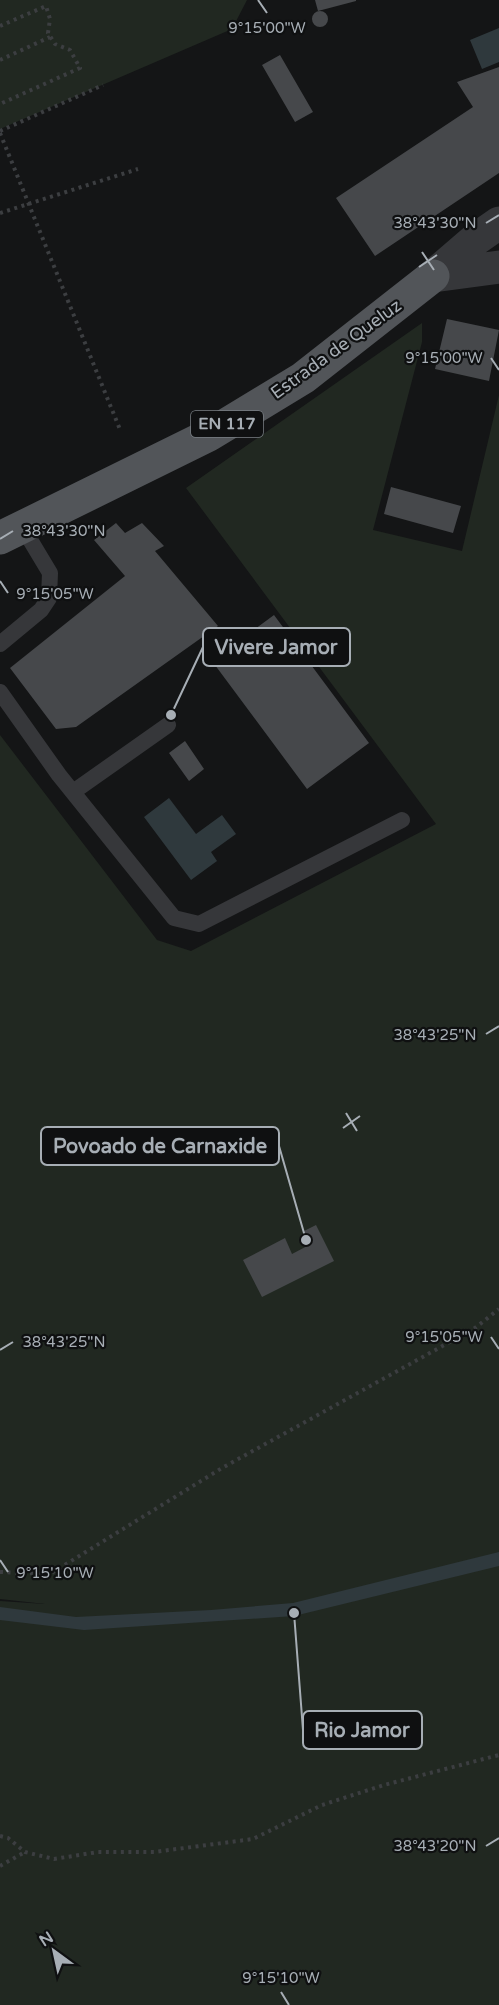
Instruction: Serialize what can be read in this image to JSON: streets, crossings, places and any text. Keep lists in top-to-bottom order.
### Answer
{
  "streets": {
    "main road": ["Estrada de Queluz", "EN 117"]
  },
  "places": ["Vivere Jamor", "Povoado de Carnaxide", "Rio Jamor"],
  "north": "top left",
  "coordinates": [
    "9°15'00\"W",
    "38°43'30\"N",
    "9°15'05\"W",
    "38°43'25\"N",
    "9°15'10\"W",
    "38°43'20\"N"
  ]
}
